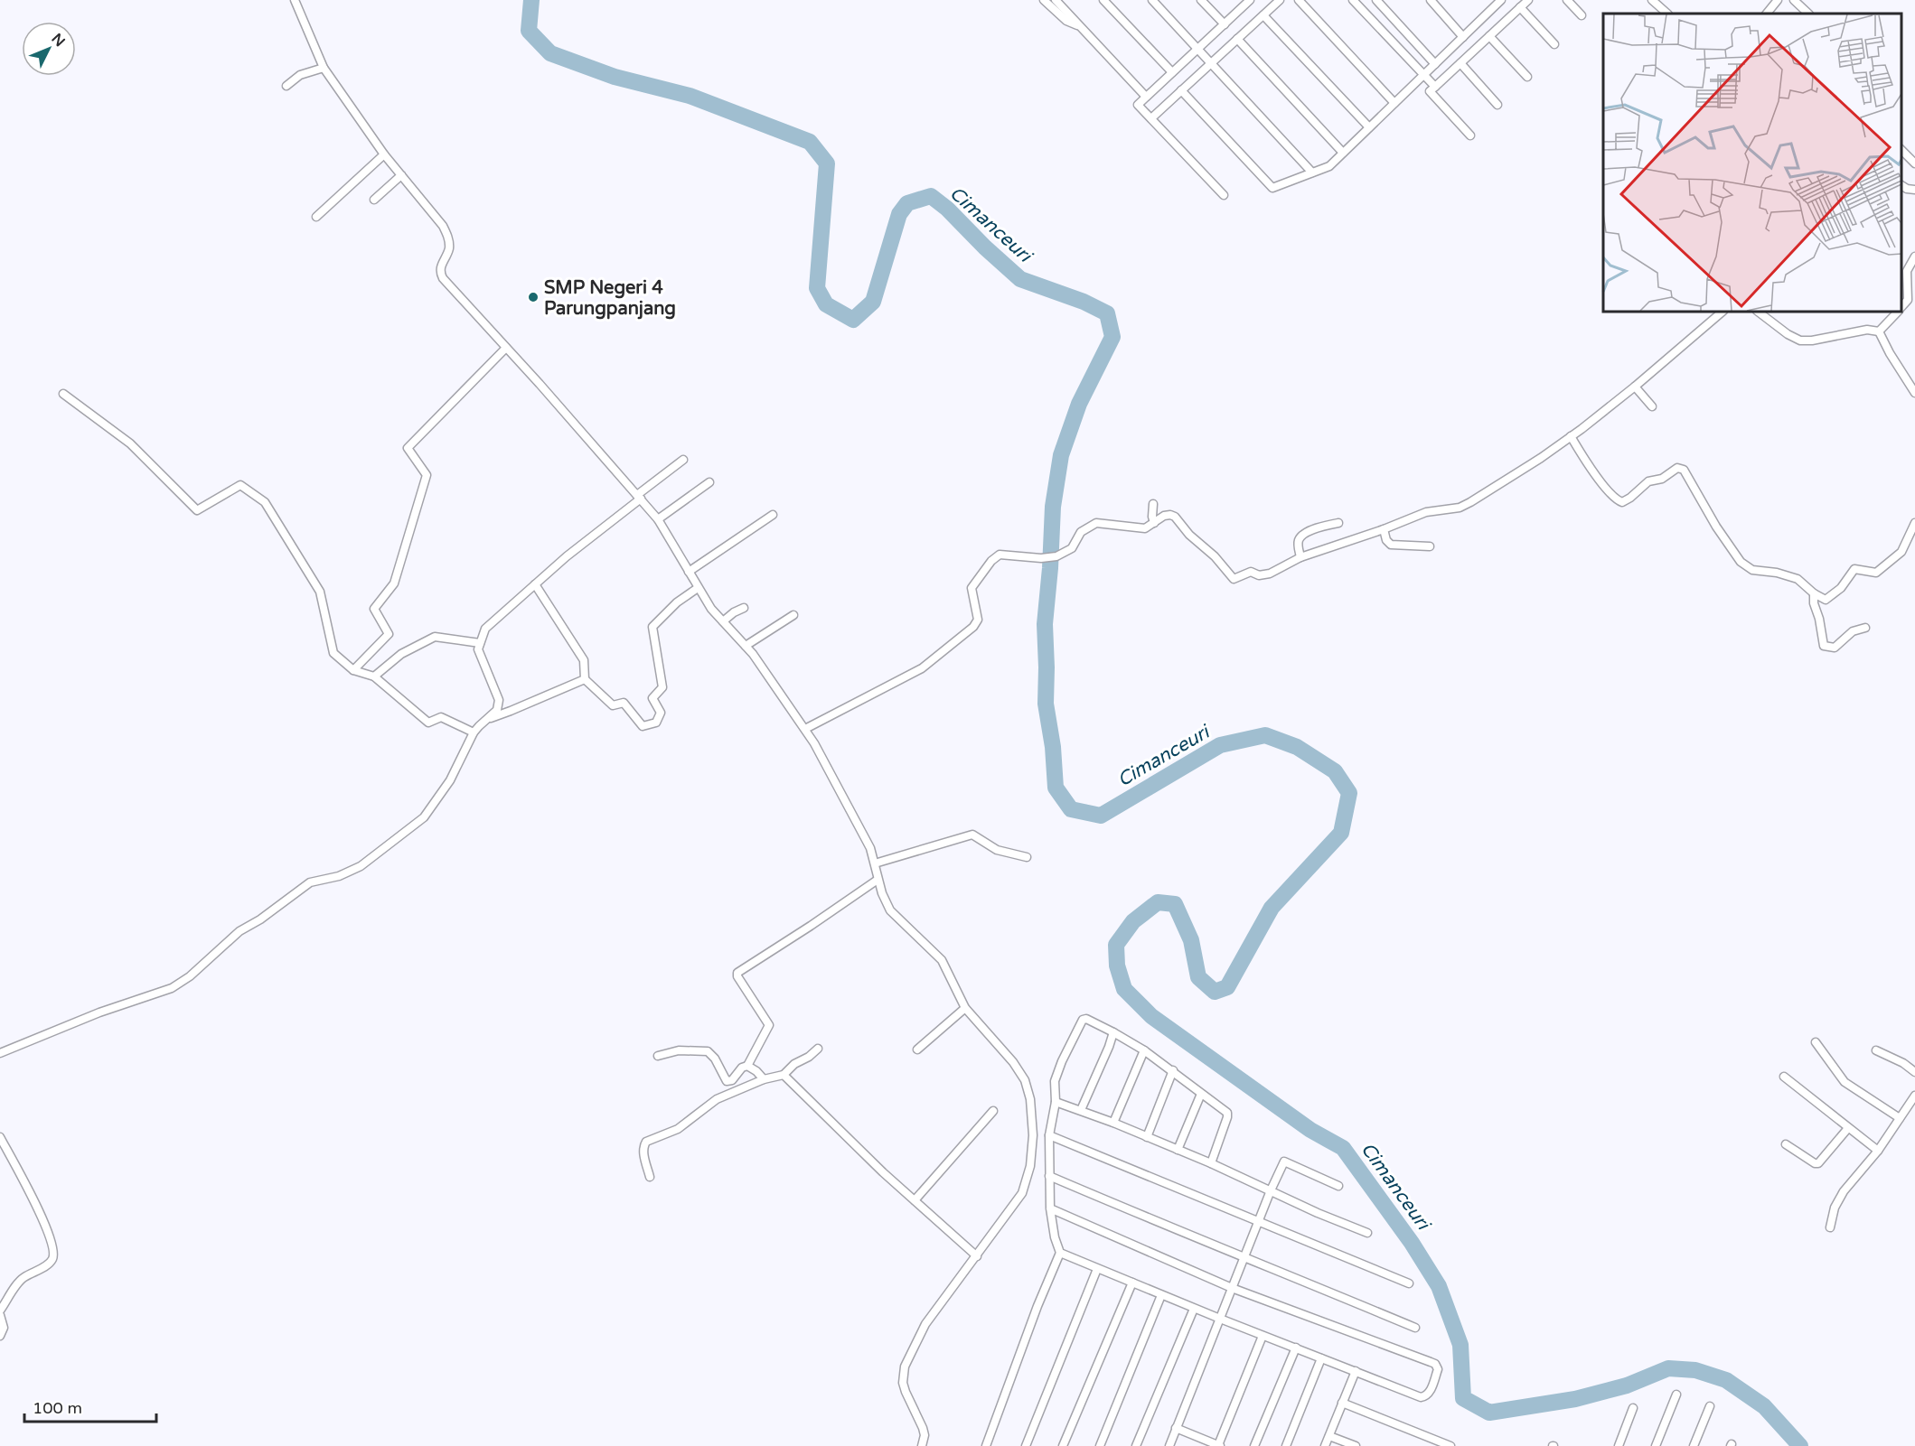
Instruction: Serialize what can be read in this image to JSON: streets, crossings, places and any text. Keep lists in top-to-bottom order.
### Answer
{
  "water": ["Cimanceuri"],
  "places": ["SMP Negeri 4 Parungpanjang"],
  "scale_bar": "100 m",
  "north": "top right"
}
